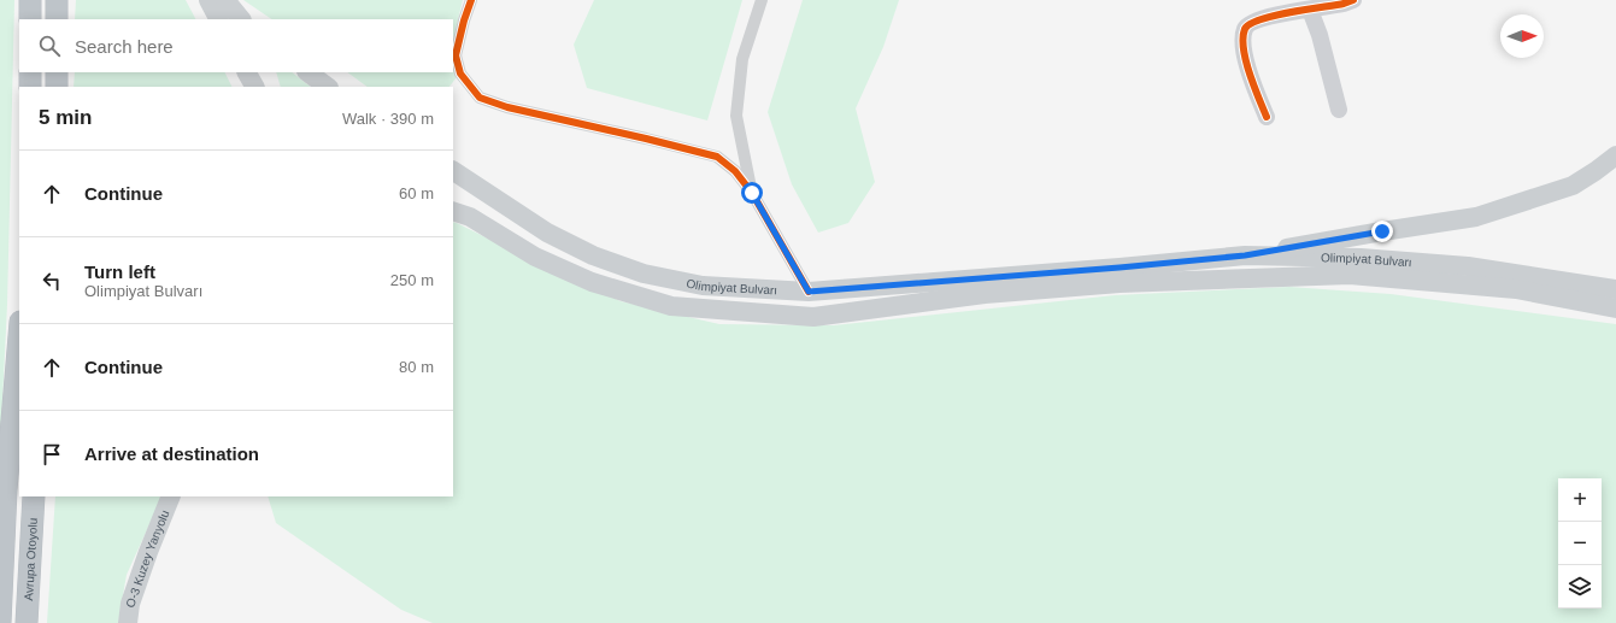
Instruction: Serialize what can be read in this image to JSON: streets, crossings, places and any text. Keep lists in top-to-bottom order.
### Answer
{
  "streets": {
    "highway": ["Avrupa Otoyolu"],
    "main road": ["Olimpiyat Bulvarı", "O-3 Kuzey Yanyolu"]
  },
  "north": "right",
  "page": {
    "search": "Search here",
    "heading": ["5 min", "Walk · 390 m"],
    "list": [
      ["Continue", "60 m"],
      ["Turn left", "Olimpiyat Bulvarı", "250 m"],
      ["Continue", "80 m"],
      "Arrive at destination"
    ],
    "map_buttons": ["+", "−"]
  }
}
